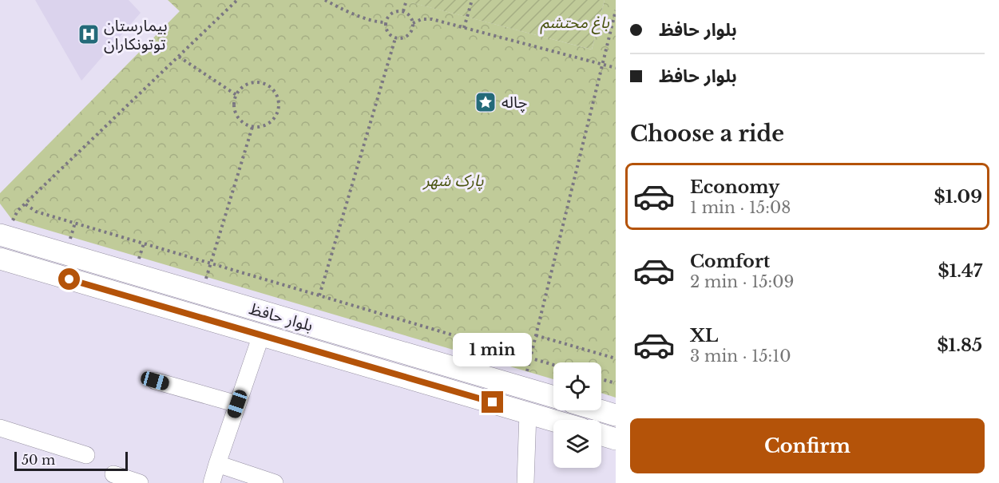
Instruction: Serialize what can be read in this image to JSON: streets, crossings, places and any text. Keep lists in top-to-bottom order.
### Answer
{
  "streets": {
    "main road": ["بلوار حافظ"]
  },
  "parks": ["باغ محتشم", "پارک شهر"],
  "places": {
    "hospital": ["بیمارستان توتونکاران"],
    "place": ["چاله"]
  },
  "scale_bar": "50 m",
  "page": {
    "banner": ["بلوار حافظ", "بلوار حافظ"],
    "heading": "Choose a ride",
    "list": [
      {
        "name": "Economy",
        "note": "1 min · 15:08",
        "value": "$1.09"
      },
      {
        "name": "Comfort",
        "note": "2 min · 15:09",
        "value": "$1.47"
      },
      {
        "name": "XL",
        "note": "3 min · 15:10",
        "value": "$1.85"
      }
    ],
    "bubble": "1 min",
    "buttons": "Confirm",
    "scale": "50 m"
  }
}
